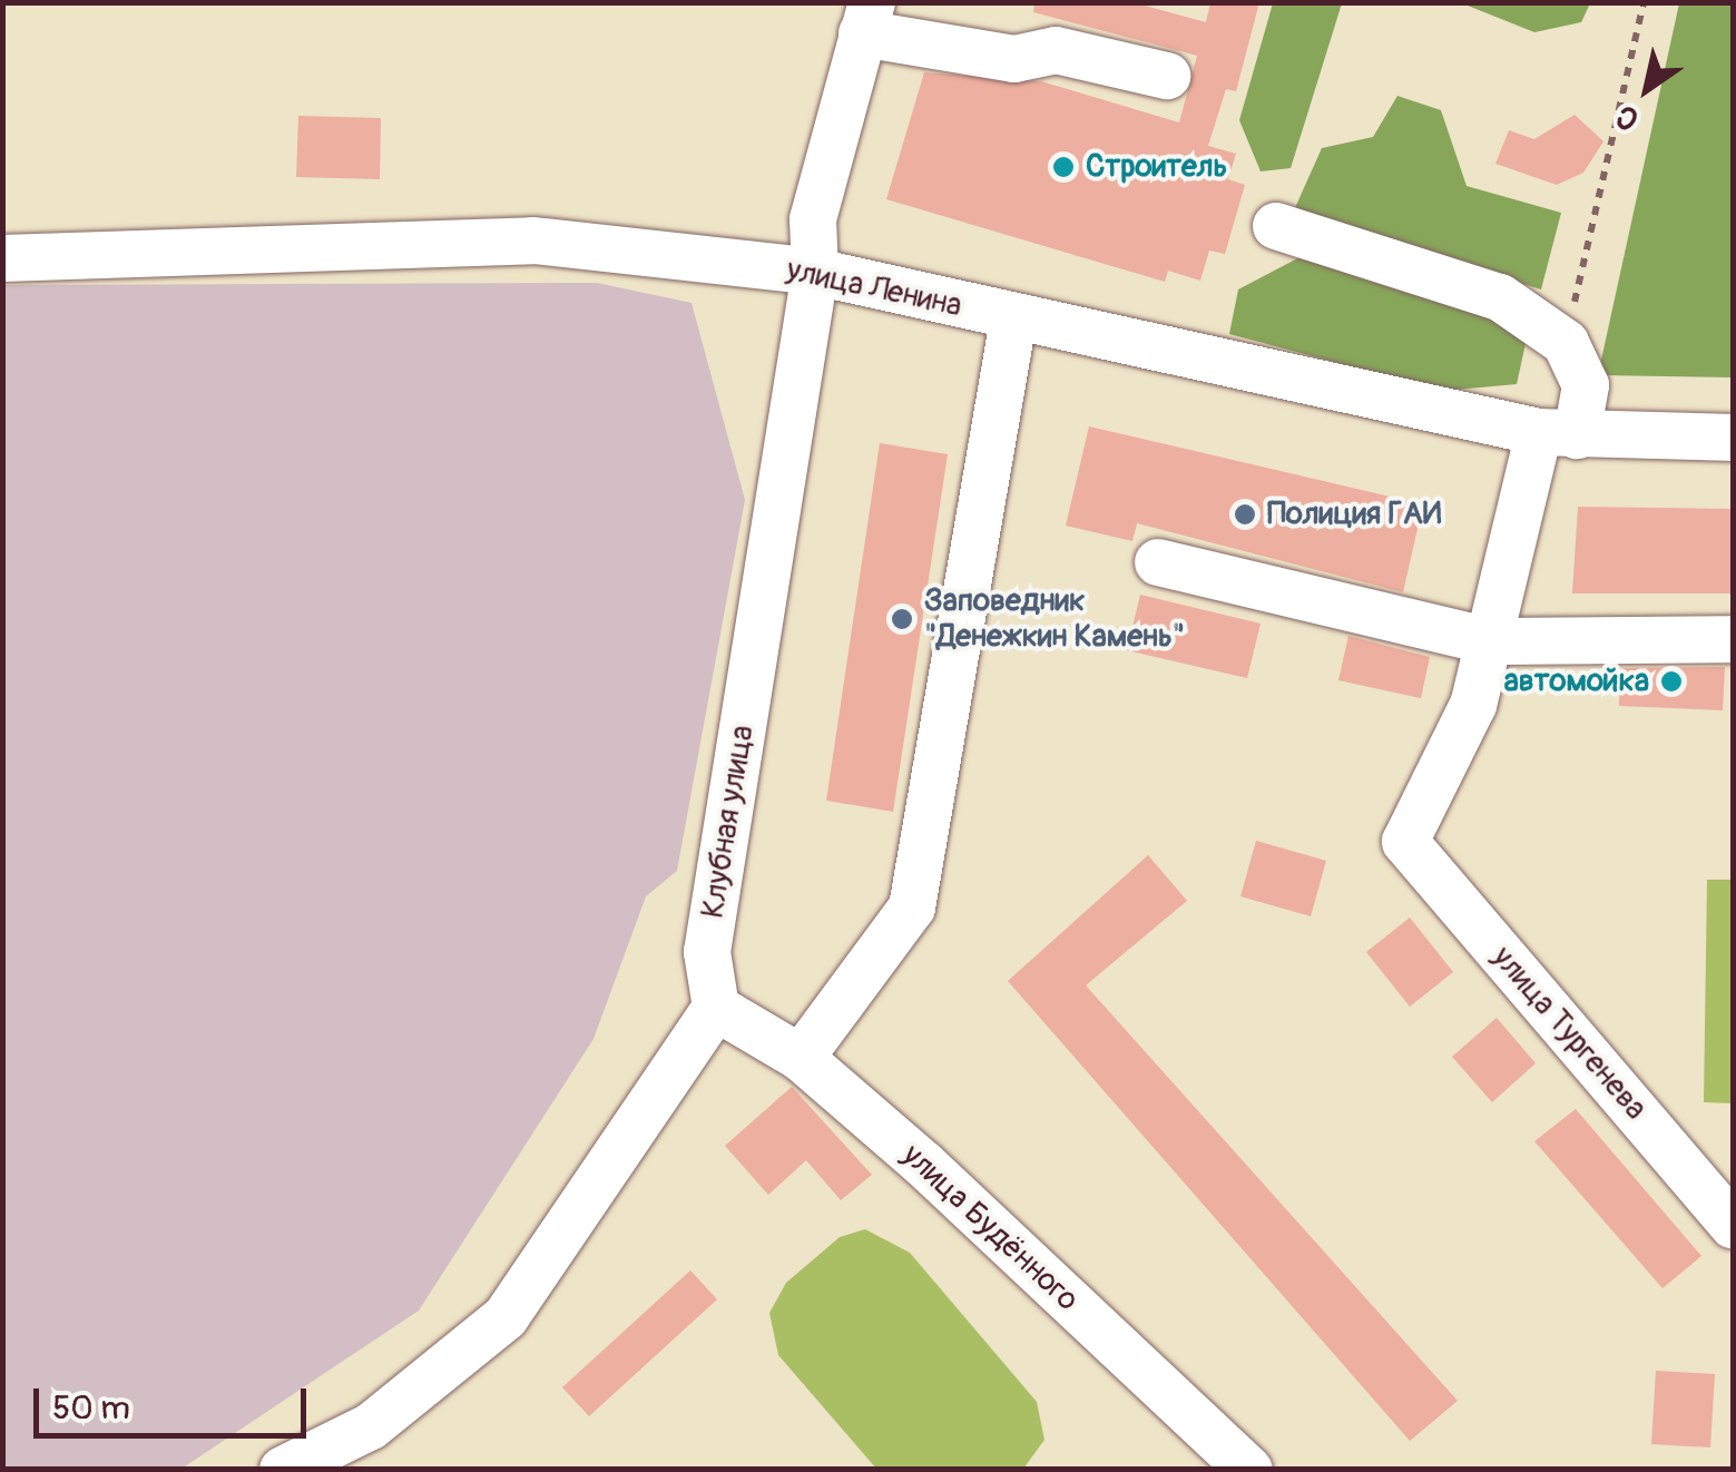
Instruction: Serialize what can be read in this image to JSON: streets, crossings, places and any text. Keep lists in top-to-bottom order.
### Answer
{
  "streets": {
    "street": [
      "улица Ленина",
      "Клубная улица",
      "улица Тургенева",
      "улица Будённого"
    ]
  },
  "crossings": [
    ["улица Ленина", "Клубная улица"],
    ["Клубная улица", "улица Будённого"]
  ],
  "places": [
    "Строитель",
    "Полиция ГАИ",
    "Заповедник \"Денежкин Камень\"",
    "автомойка"
  ],
  "scale_bar": "50 m",
  "north": "bottom left"
}
